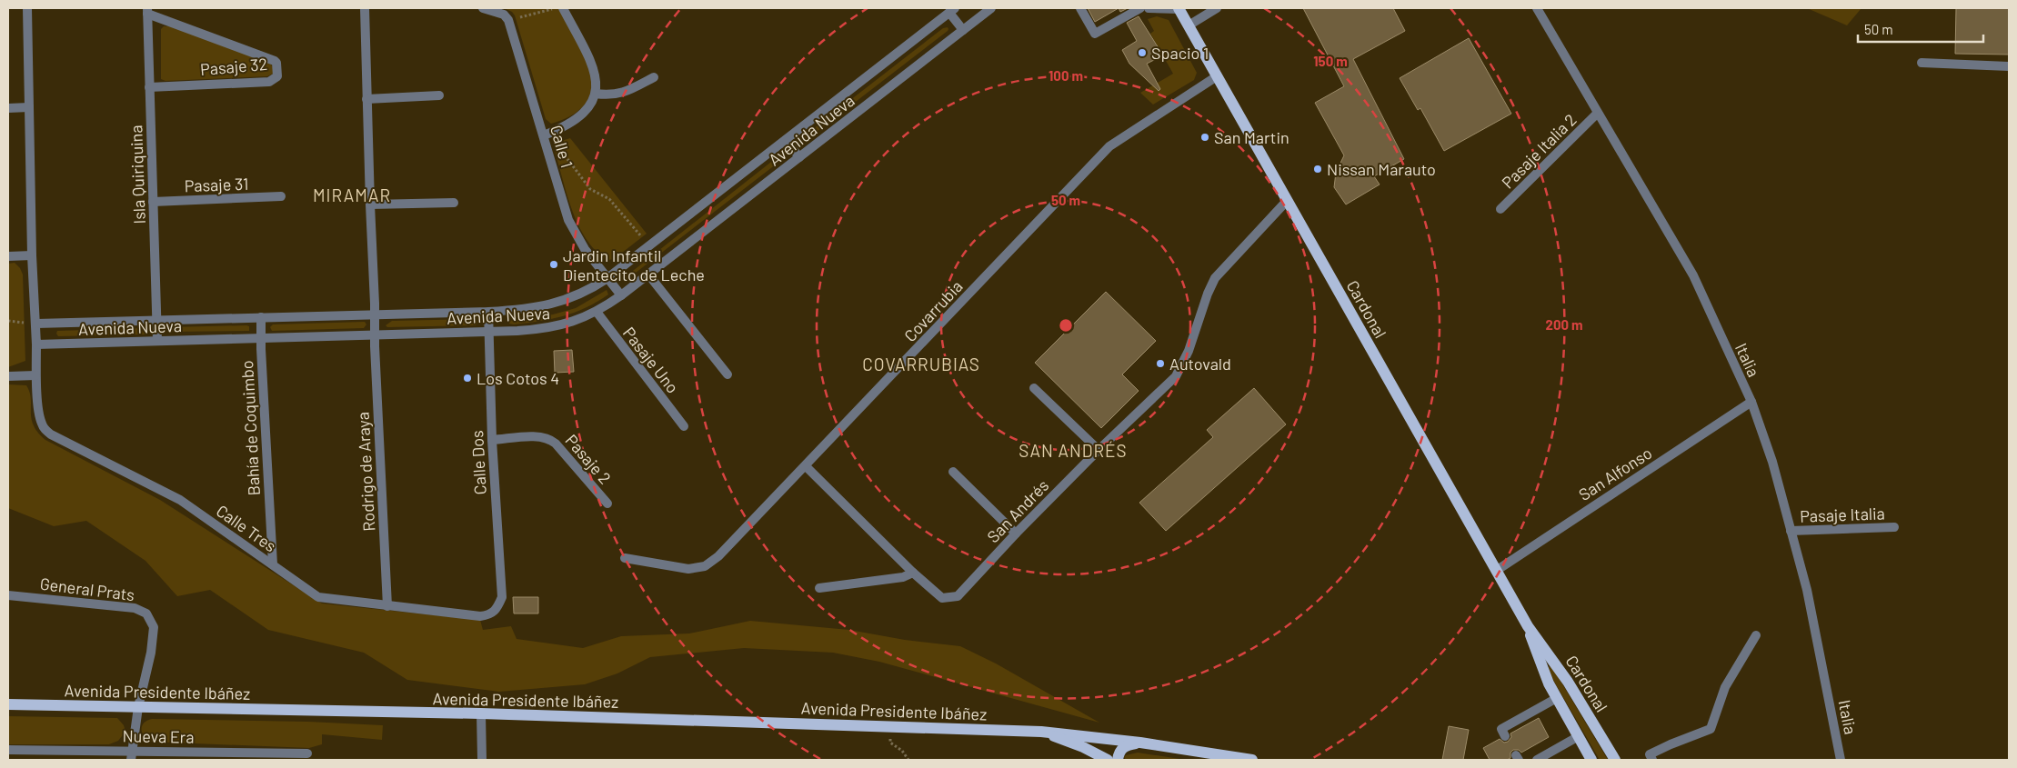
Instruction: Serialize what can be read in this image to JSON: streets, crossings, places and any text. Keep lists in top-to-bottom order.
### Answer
{
  "streets": {
    "main road": ["Cardonal", "Avenida Presidente Ibáñez"],
    "street": [
      "Pasaje 32",
      "Avenida Nueva",
      "Calle 1",
      "Pasaje Italia 2",
      "Isla Quiriquina",
      "Pasaje 31",
      "Covarrubia",
      "Pasaje Uno",
      "Italia",
      "Bahía de Coquimbo",
      "Pasaje 2",
      "Calle Dos",
      "Rodrigo de Araya",
      "San Alfonso",
      "San Andrés",
      "Pasaje Italia",
      "Calle Tres",
      "General Prats",
      "Nueva Era"
    ]
  },
  "crossings": [
    ["Pasaje 32", "Isla Quiriquina"],
    ["Avenida Nueva", "Calle 1"],
    ["Avenida Nueva", "Isla Quiriquina"],
    ["Avenida Nueva", "Pasaje Uno"],
    ["Avenida Nueva", "Bahía de Coquimbo"],
    ["Avenida Nueva", "Calle Dos"],
    ["Avenida Nueva", "Rodrigo de Araya"],
    ["Avenida Nueva", "Calle Tres"],
    ["Pasaje Italia 2", "Italia"],
    ["Isla Quiriquina", "Pasaje 31"],
    ["Cardonal", "Covarrubia"],
    ["Cardonal", "San Alfonso"],
    ["Cardonal", "San Andrés"],
    ["Covarrubia", "San Andrés"],
    ["Italia", "San Alfonso"],
    ["Italia", "Pasaje Italia"],
    ["Bahía de Coquimbo", "Calle Tres"],
    ["Pasaje 2", "Calle Dos"],
    ["Calle Dos", "Calle Tres"],
    ["Rodrigo de Araya", "Calle Tres"],
    ["General Prats", "Avenida Presidente Ibáñez"],
    ["General Prats", "Nueva Era"]
  ],
  "districts": ["MIRAMAR", "COVARRUBIAS", "SAN ANDRÉS"],
  "places": [
    "Spacio 1",
    "San Martin",
    "Nissan Marauto",
    "Jardin Infantil Dientecito de Leche",
    "Autovald",
    "Los Cotos 4"
  ],
  "scale_bar": "50 m",
  "rings": [
    "150 m",
    "100 m",
    "50 m",
    "200 m"
  ]
}
